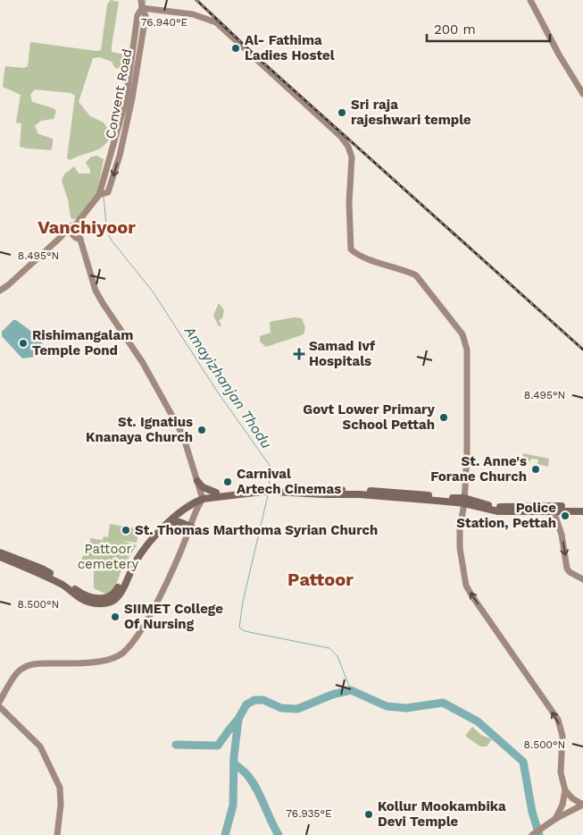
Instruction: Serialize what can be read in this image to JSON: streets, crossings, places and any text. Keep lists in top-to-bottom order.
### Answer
{
  "streets": {
    "main road": ["Convent Road"]
  },
  "districts": ["Vanchiyoor", "Pattoor"],
  "water": ["Amayizhanjan Thodu"],
  "parks": ["Pattoor cemetery"],
  "places": {
    "other": [
      "Al- Fathima Ladies Hostel",
      "Sri raja rajeshwari temple",
      "Rishimangalam Temple Pond",
      "Govt Lower Primary School Pettah",
      "St. Ignatius Knanaya Church",
      "St. Anne's Forane Church",
      "Carnival Artech Cinemas",
      "Police Station, Pettah",
      "St. Thomas Marthoma Syrian Church",
      "SIIMET College Of Nursing",
      "Kollur Mookambika Devi Temple"
    ],
    "health": ["Samad Ivf Hospitals"]
  },
  "scale_bar": "200 m",
  "coordinates": [
    "76.940°E",
    "8.495°N",
    "8.500°N",
    "76.935°E"
  ]
}
